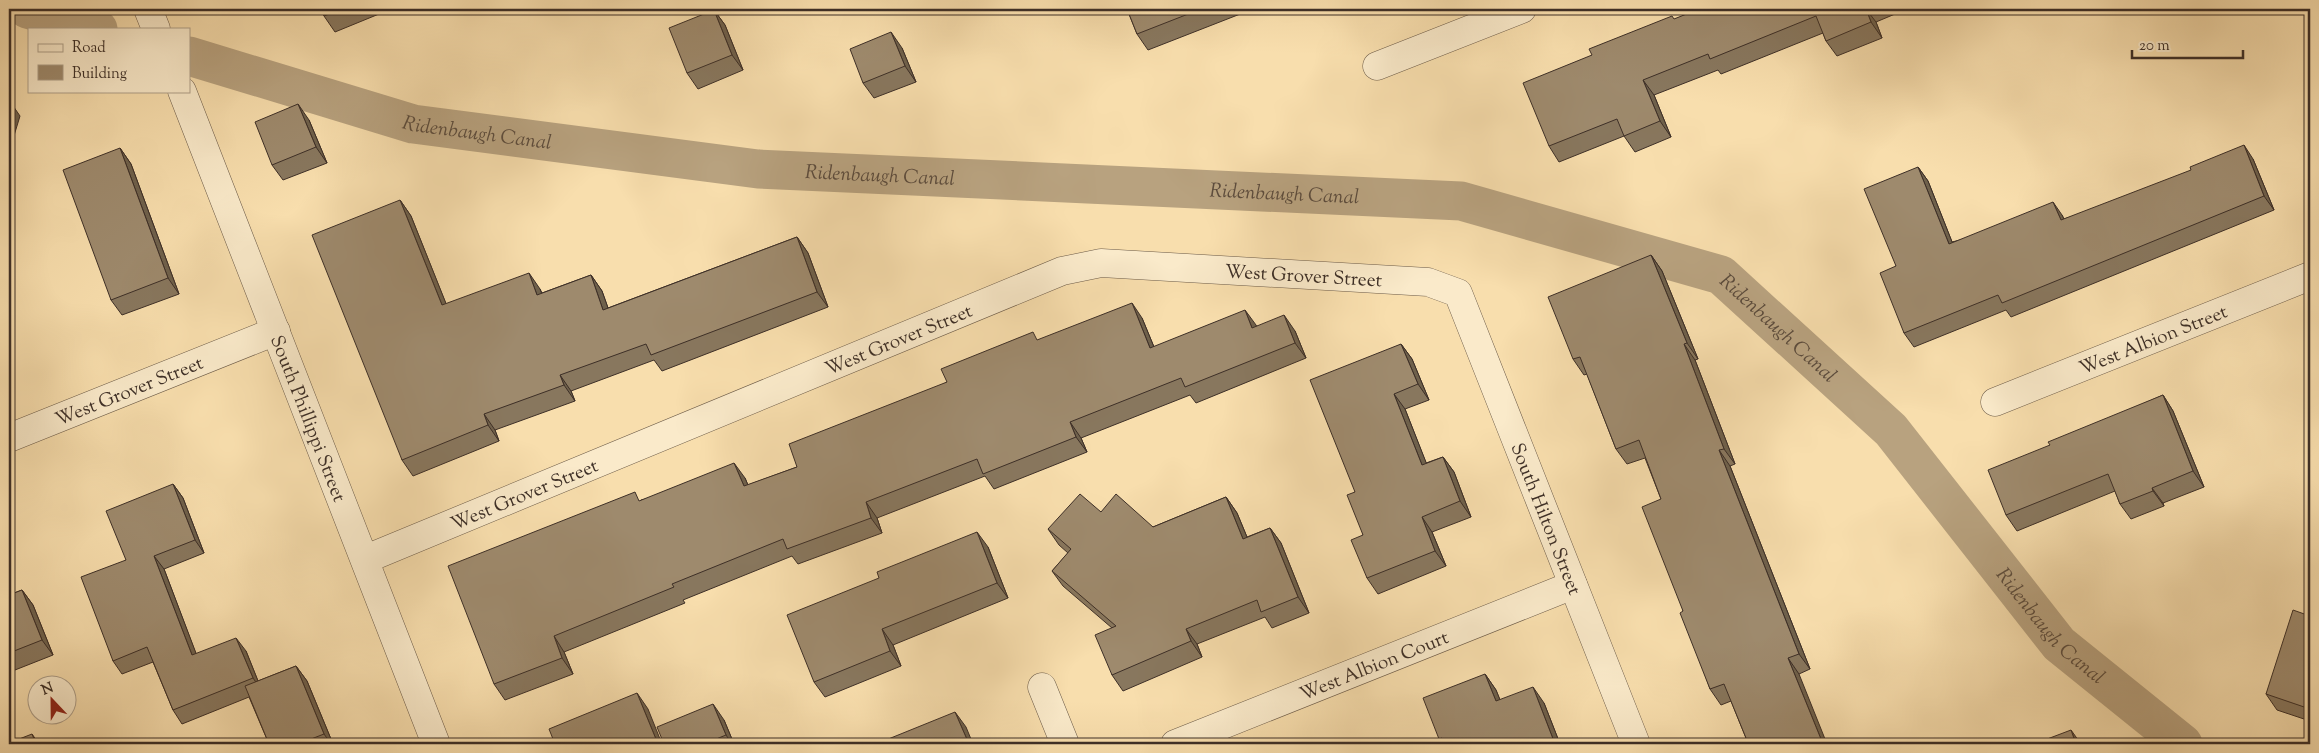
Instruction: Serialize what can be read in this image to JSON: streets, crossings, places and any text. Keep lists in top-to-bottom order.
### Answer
{
  "streets": {
    "street": [
      "West Grover Street",
      "West Albion Street",
      "South Phillippi Street",
      "South Hilton Street",
      "West Albion Court"
    ]
  },
  "crossings": [
    ["West Grover Street", "South Phillippi Street"],
    ["West Grover Street", "South Hilton Street"],
    ["South Hilton Street", "West Albion Court"]
  ],
  "water": ["Ridenbaugh Canal"],
  "legend": ["Road", "Building"],
  "scale_bar": "20 m",
  "north": "top"
}
